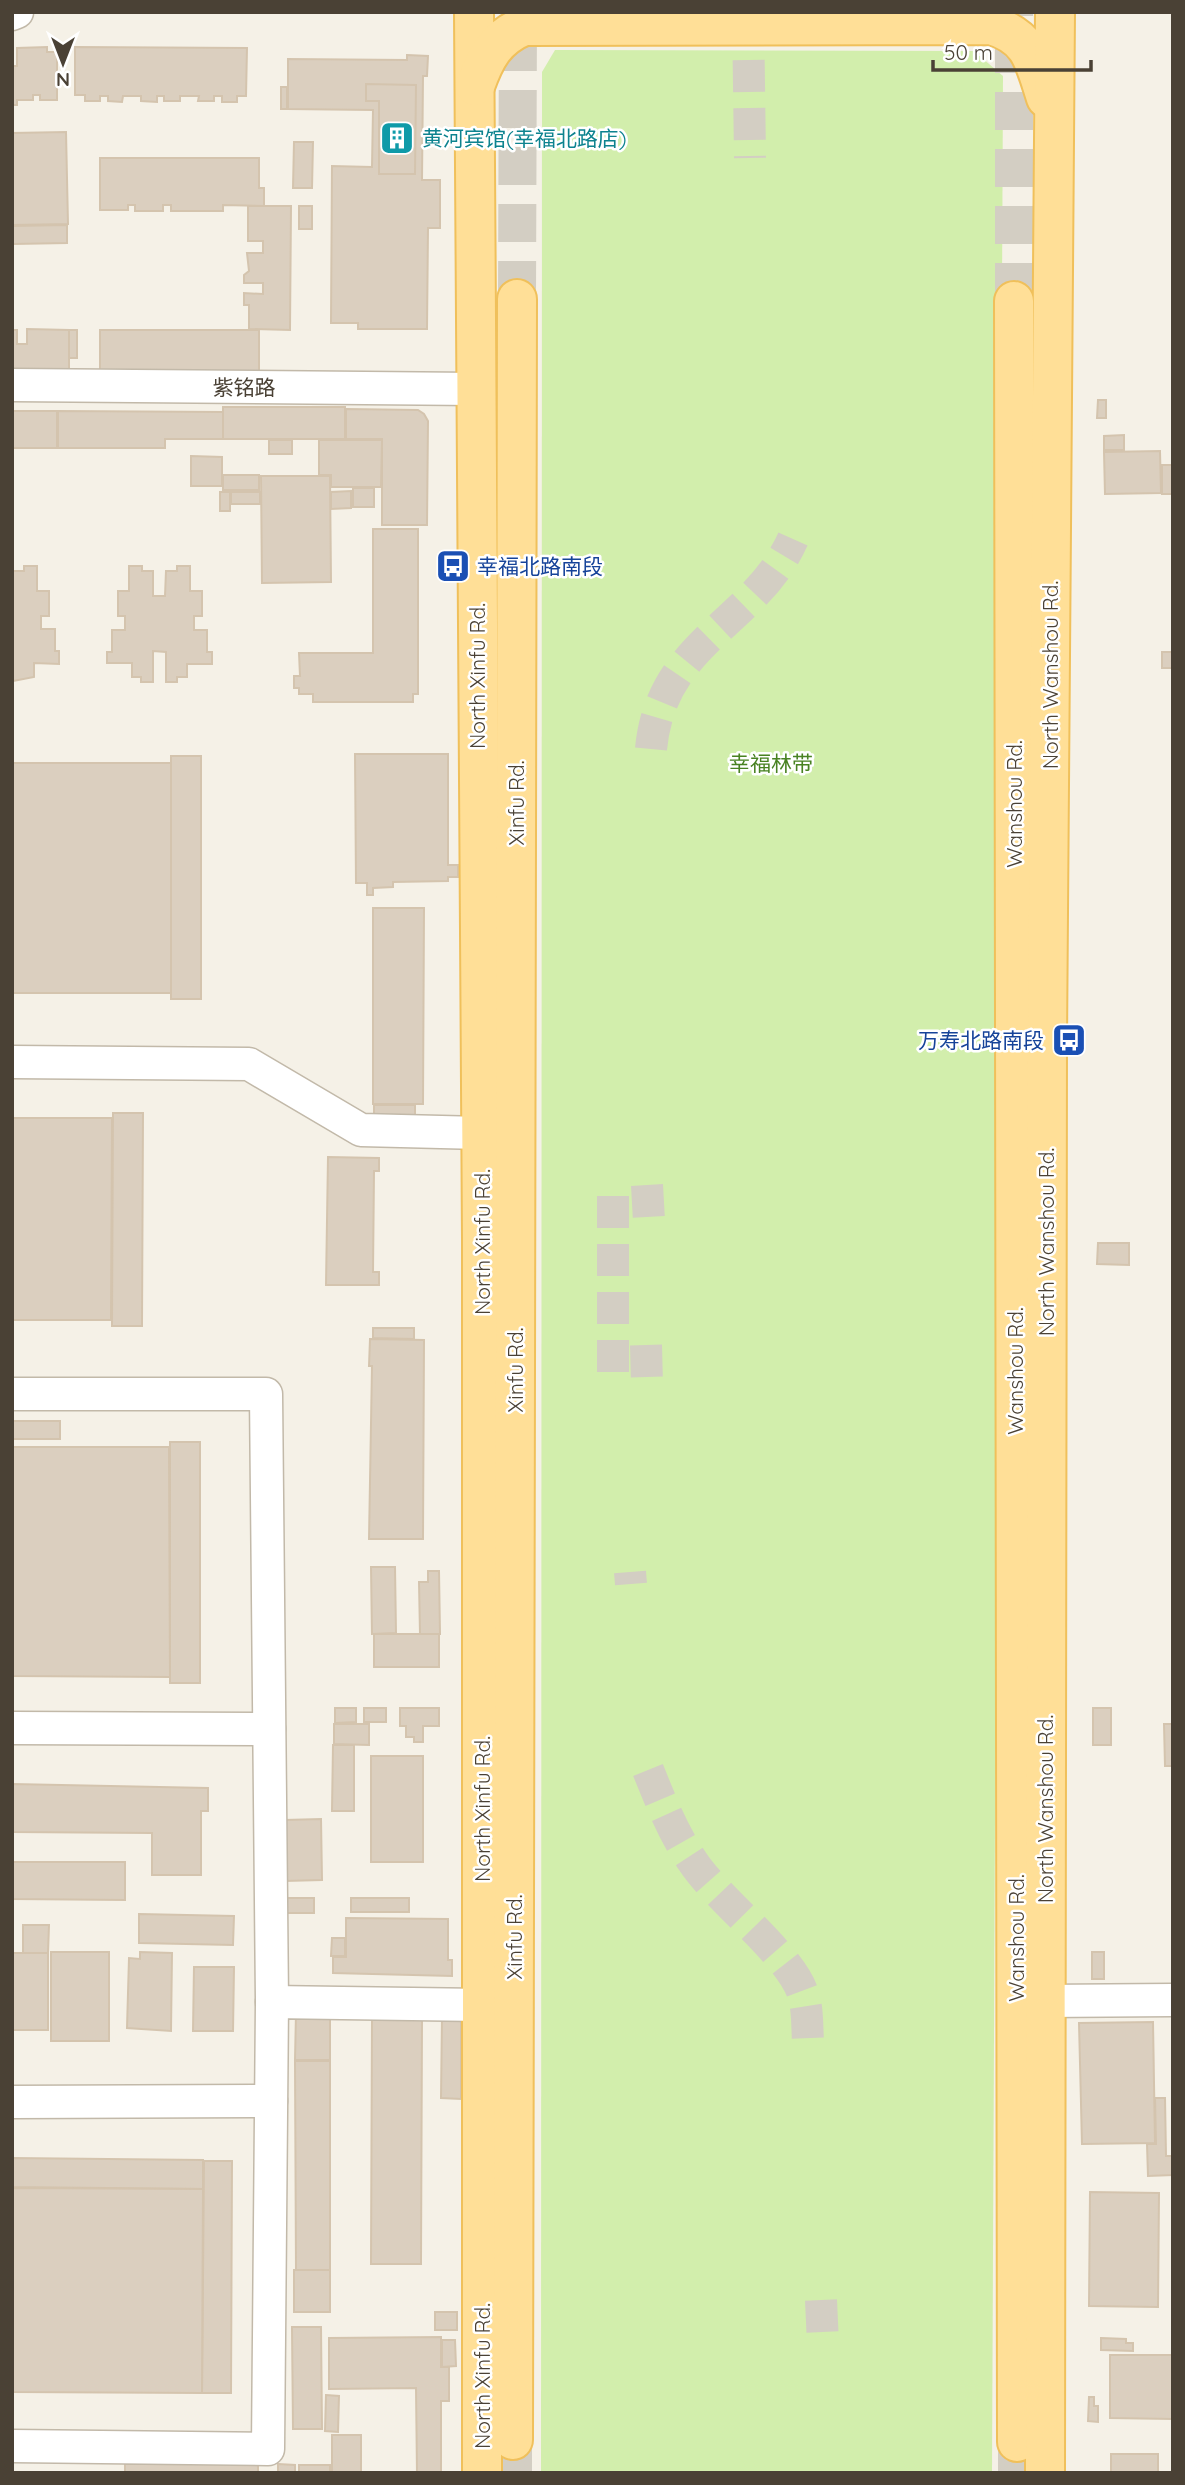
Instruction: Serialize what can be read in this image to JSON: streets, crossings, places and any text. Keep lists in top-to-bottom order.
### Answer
{
  "streets": {
    "main road": [
      "North Wanshou Rd.",
      "North Xinfu Rd.",
      "Xinfu Rd.",
      "Wanshou Rd."
    ],
    "street": ["紫铭路"]
  },
  "crossings": [
    ["紫铭路", "North Xinfu Rd."]
  ],
  "parks": ["幸福林带"],
  "places": {
    "building": ["黄河宾馆(幸福北路店)"],
    "bus stop": ["幸福北路南段", "万寿北路南段"]
  },
  "scale_bar": "50 m",
  "north": "bottom"
}
